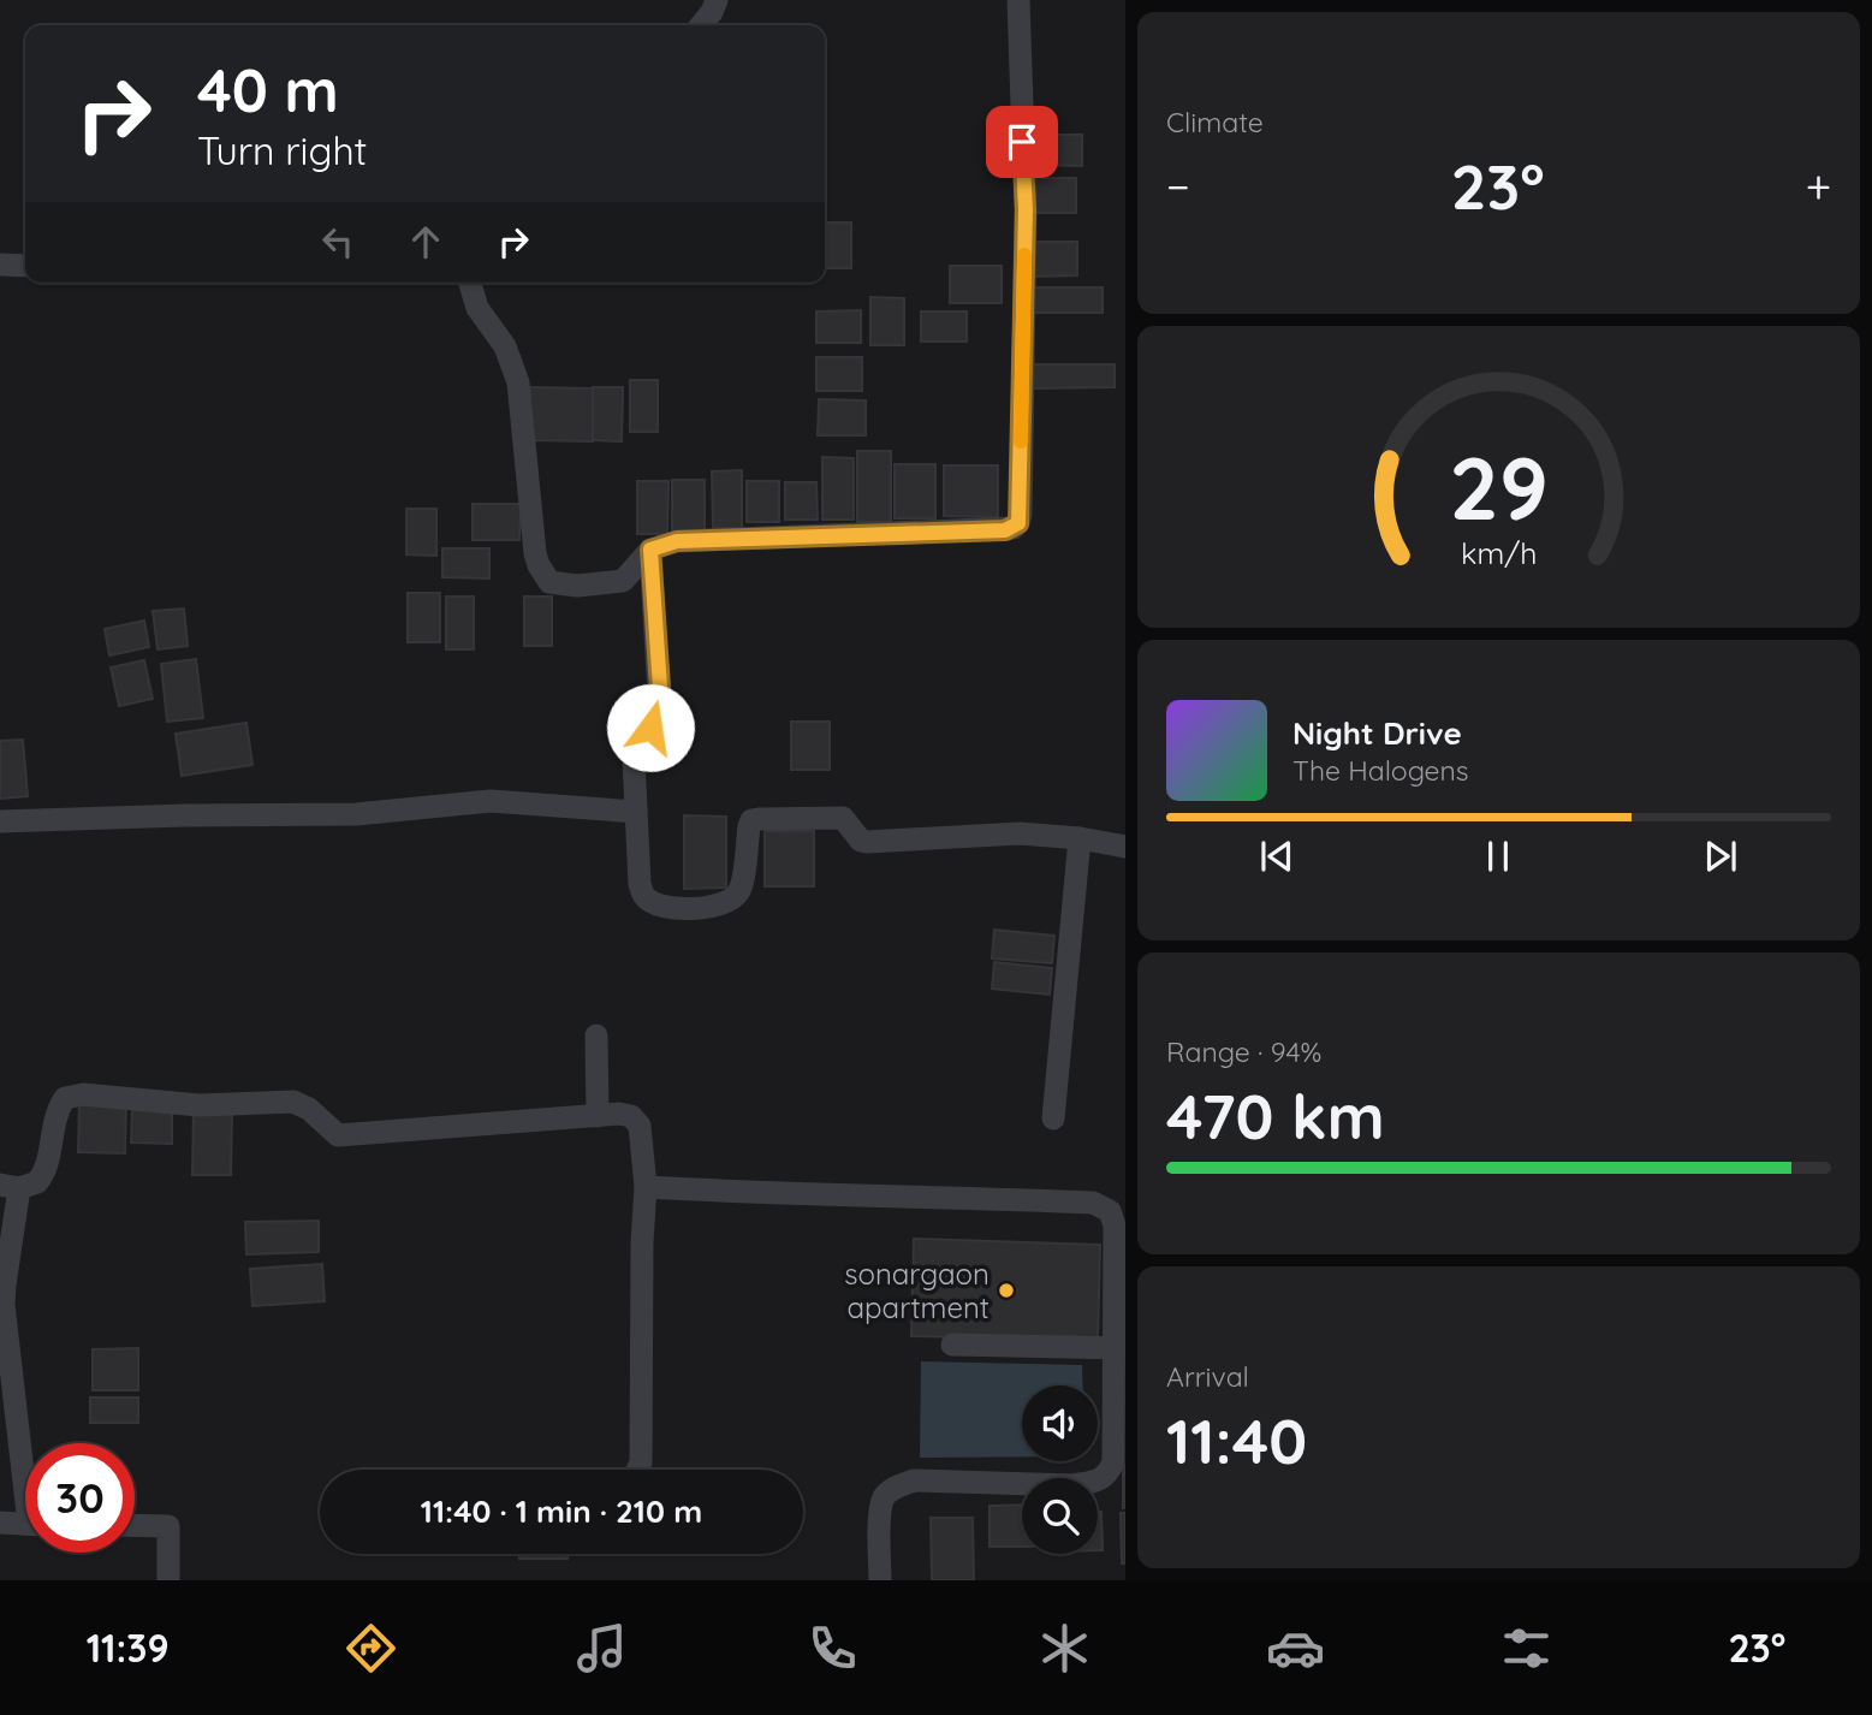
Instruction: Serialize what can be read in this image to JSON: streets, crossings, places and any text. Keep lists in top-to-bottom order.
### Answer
{
  "places": ["sonargaon apartment"],
  "page": {
    "tile": [
      "Climate",
      ["Range · 94%", "470 km"],
      ["Arrival", "11:40"]
    ],
    "turn": ["40 m", "Turn right"],
    "heat": ["−", "23°", "+"],
    "song": ["Night Drive", "The Halogens"],
    "limit": "30",
    "trip": "11:40 · 1 min · 210 m",
    "tabs": ["11:39", "23°"],
    "gauge": ["29", "km/h"]
  }
}
